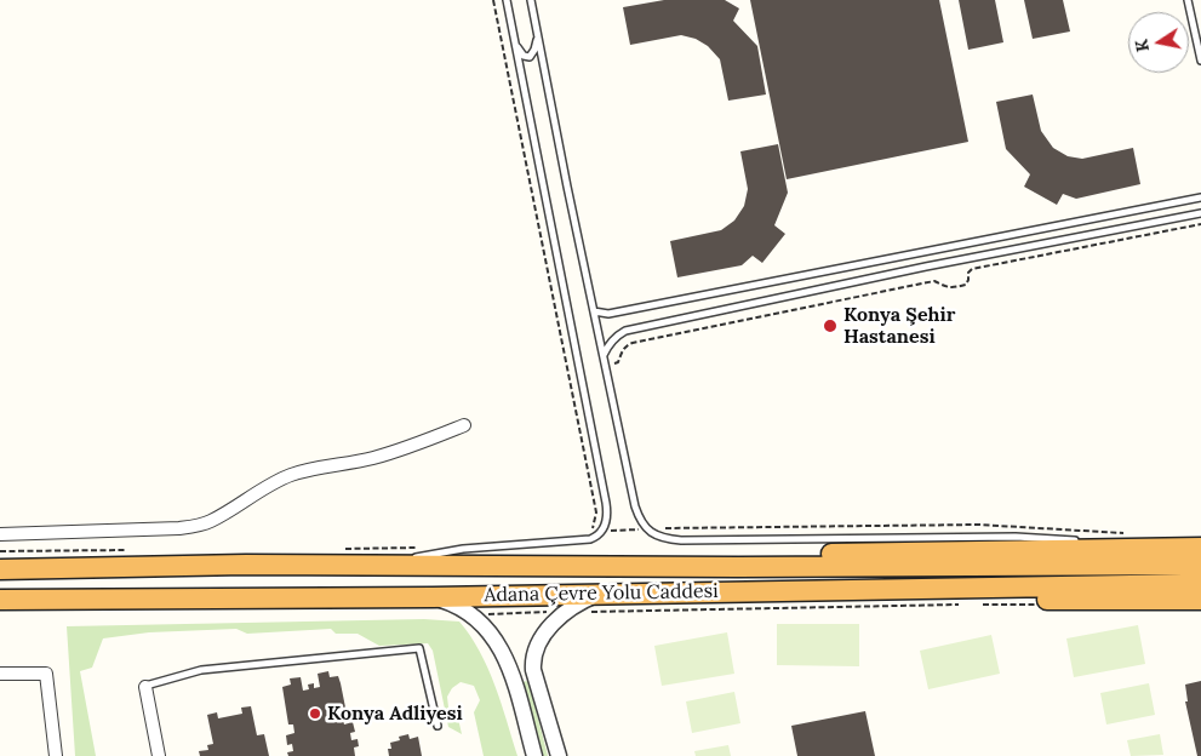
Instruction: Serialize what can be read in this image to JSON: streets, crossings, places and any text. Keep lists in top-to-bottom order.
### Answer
{
  "streets": {
    "highway": ["Adana Çevre Yolu Caddesi"]
  },
  "places": ["Konya Şehir Hastanesi", "Konya Adliyesi"],
  "north": "left"
}
